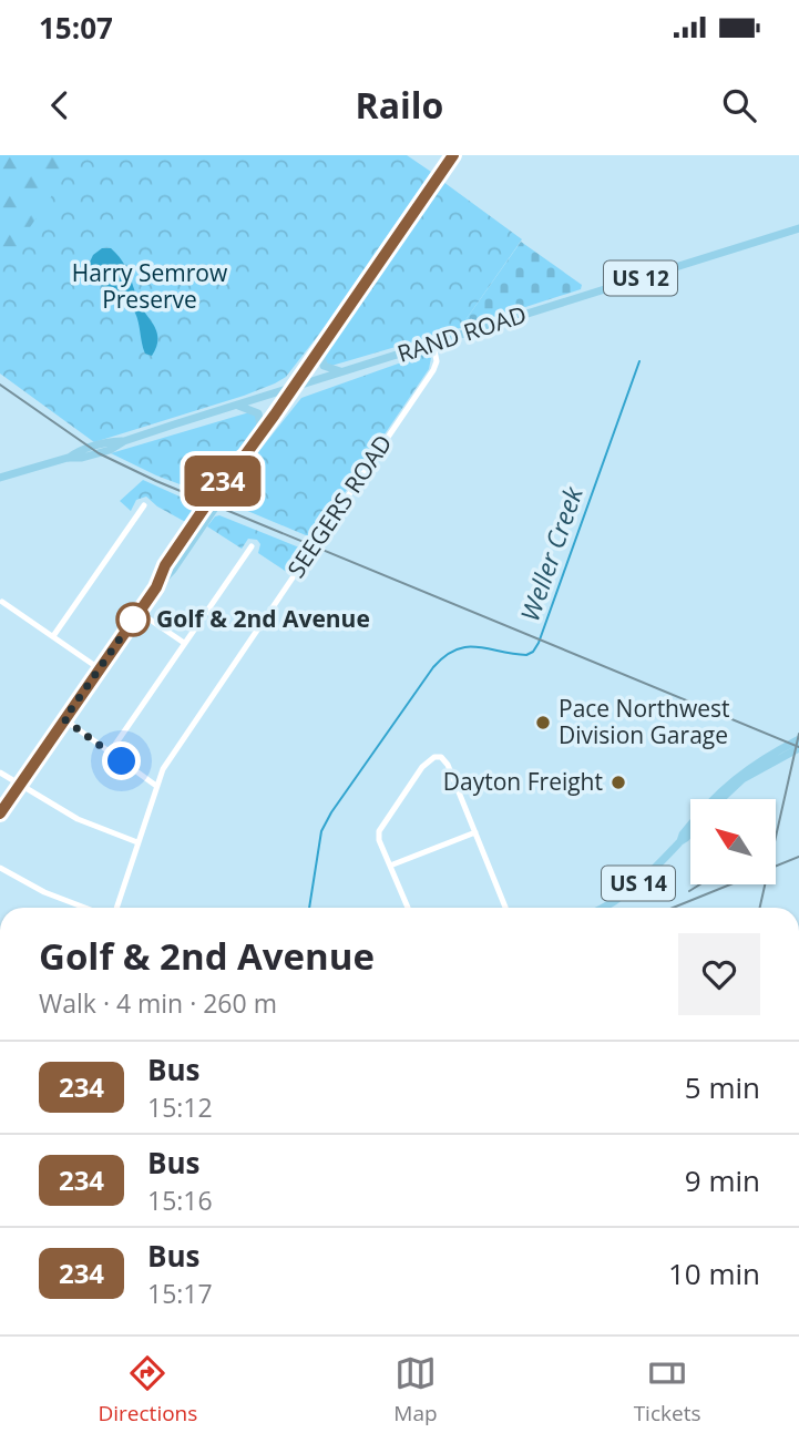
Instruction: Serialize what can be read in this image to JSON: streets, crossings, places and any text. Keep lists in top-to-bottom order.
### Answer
{
  "streets": {
    "main road": ["US 12", "RAND ROAD", "US 14"],
    "street": ["SEEGERS ROAD"]
  },
  "crossings": [
    ["RAND ROAD", "SEEGERS ROAD"]
  ],
  "water": ["Weller Creek"],
  "parks": ["Harry Semrow Preserve"],
  "places": ["Golf & 2nd Avenue", "Pace Northwest Division Garage", "Dayton Freight"],
  "lines": ["bus line 234"],
  "north": "top left",
  "page": {
    "status": "15:07",
    "header": "Railo",
    "on_map": "234",
    "heading": ["Golf & 2nd Avenue", "Walk · 4 min · 260 m"],
    "list": [
      {
        "mark": "234",
        "name": "Bus",
        "note": "15:12",
        "value": "5 min"
      },
      {
        "mark": "234",
        "name": "Bus",
        "note": "15:16",
        "value": "9 min"
      },
      {
        "mark": "234",
        "name": "Bus",
        "note": "15:17",
        "value": "10 min"
      }
    ],
    "tabs": ["Directions", "Map", "Tickets"]
  }
}
